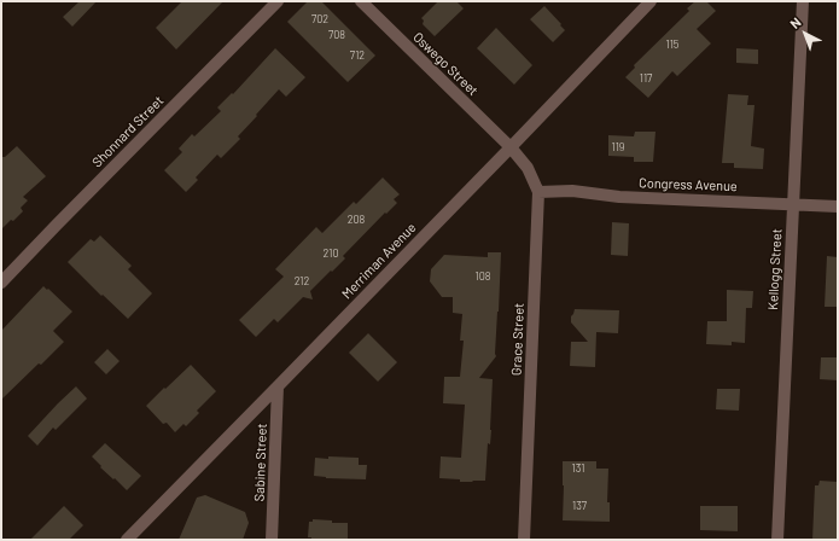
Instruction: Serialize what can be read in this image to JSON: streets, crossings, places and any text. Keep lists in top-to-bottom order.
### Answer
{
  "streets": {
    "street": [
      "Oswego Street",
      "Shonnard Street",
      "Congress Avenue",
      "Merriman Avenue",
      "Kellogg Street",
      "Grace Street",
      "Sabine Street"
    ]
  },
  "crossings": [
    ["Oswego Street", "Merriman Avenue"],
    ["Oswego Street", "Grace Street"],
    ["Congress Avenue", "Kellogg Street"],
    ["Congress Avenue", "Grace Street"],
    ["Merriman Avenue", "Grace Street"],
    ["Merriman Avenue", "Sabine Street"]
  ],
  "house_numbers": [
    "702",
    "708",
    "115",
    "712",
    "117",
    "119",
    "208",
    "210",
    "108",
    "212",
    "131",
    "137"
  ],
  "north": "top left"
}
